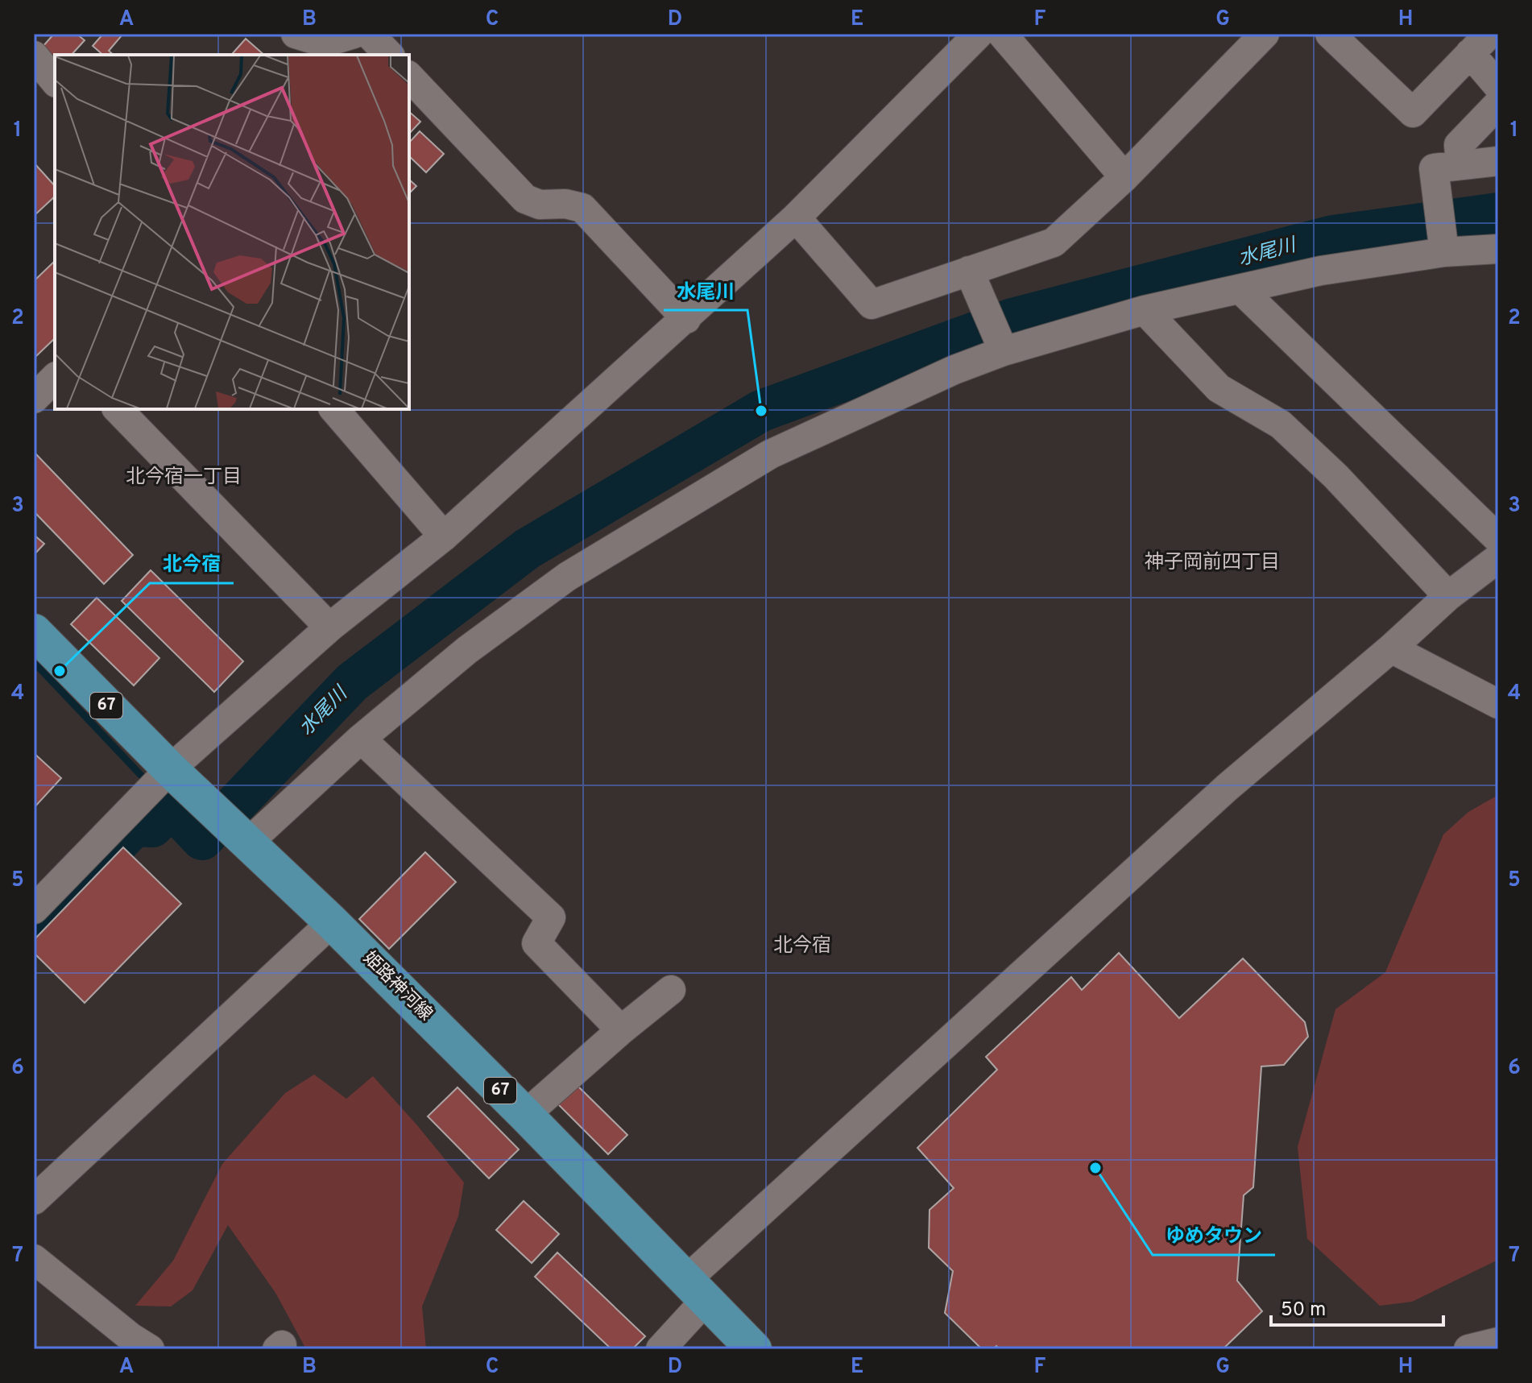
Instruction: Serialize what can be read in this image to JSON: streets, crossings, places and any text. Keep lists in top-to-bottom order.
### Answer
{
  "streets": {
    "main road": ["67", "姫路神河線"]
  },
  "districts": ["北今宿一丁目", "神子岡前四丁目", "北今宿"],
  "water": ["水尾川"],
  "places": ["水尾川", "北今宿", "ゆめタウン"],
  "scale_bar": "50 m",
  "grid": {
    "columns": [
      "A",
      "B",
      "C",
      "D",
      "E",
      "F",
      "G",
      "H"
    ],
    "rows": [
      "1",
      "2",
      "3",
      "4",
      "5",
      "6",
      "7"
    ]
  }
}
